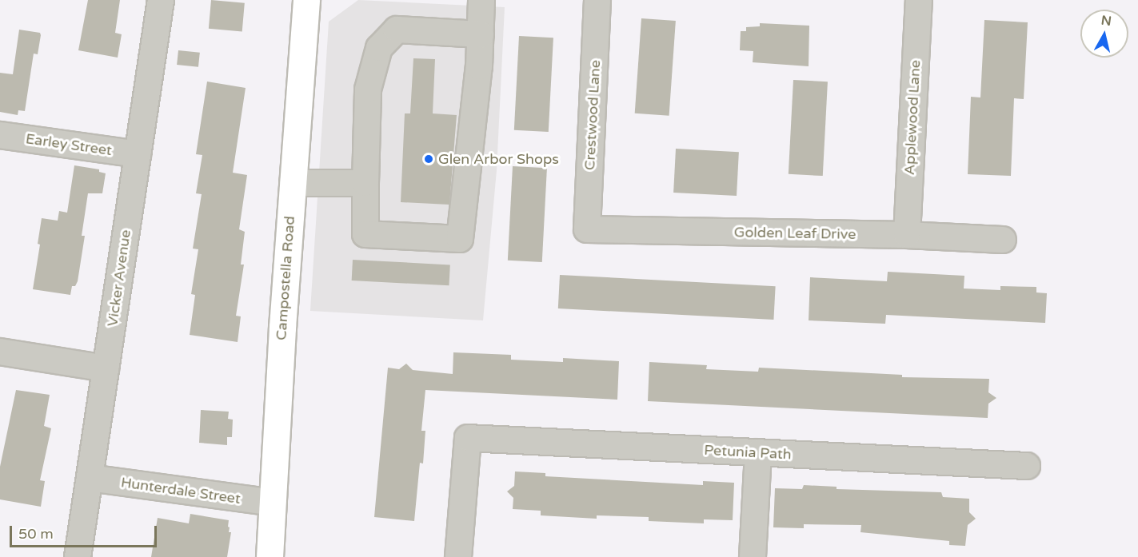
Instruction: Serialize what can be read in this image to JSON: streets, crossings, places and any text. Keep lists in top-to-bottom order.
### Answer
{
  "streets": {
    "main road": ["Campostella Road"],
    "street": [
      "Crestwood Lane",
      "Applewood Lane",
      "Earley Street",
      "Golden Leaf Drive",
      "Vicker Avenue",
      "Petunia Path",
      "Hunterdale Street"
    ]
  },
  "crossings": [
    ["Crestwood Lane", "Golden Leaf Drive"],
    ["Applewood Lane", "Golden Leaf Drive"],
    ["Earley Street", "Vicker Avenue"],
    ["Vicker Avenue", "Hunterdale Street"],
    ["Campostella Road", "Hunterdale Street"]
  ],
  "places": ["Glen Arbor Shops"],
  "scale_bar": "50 m",
  "north": "top"
}
